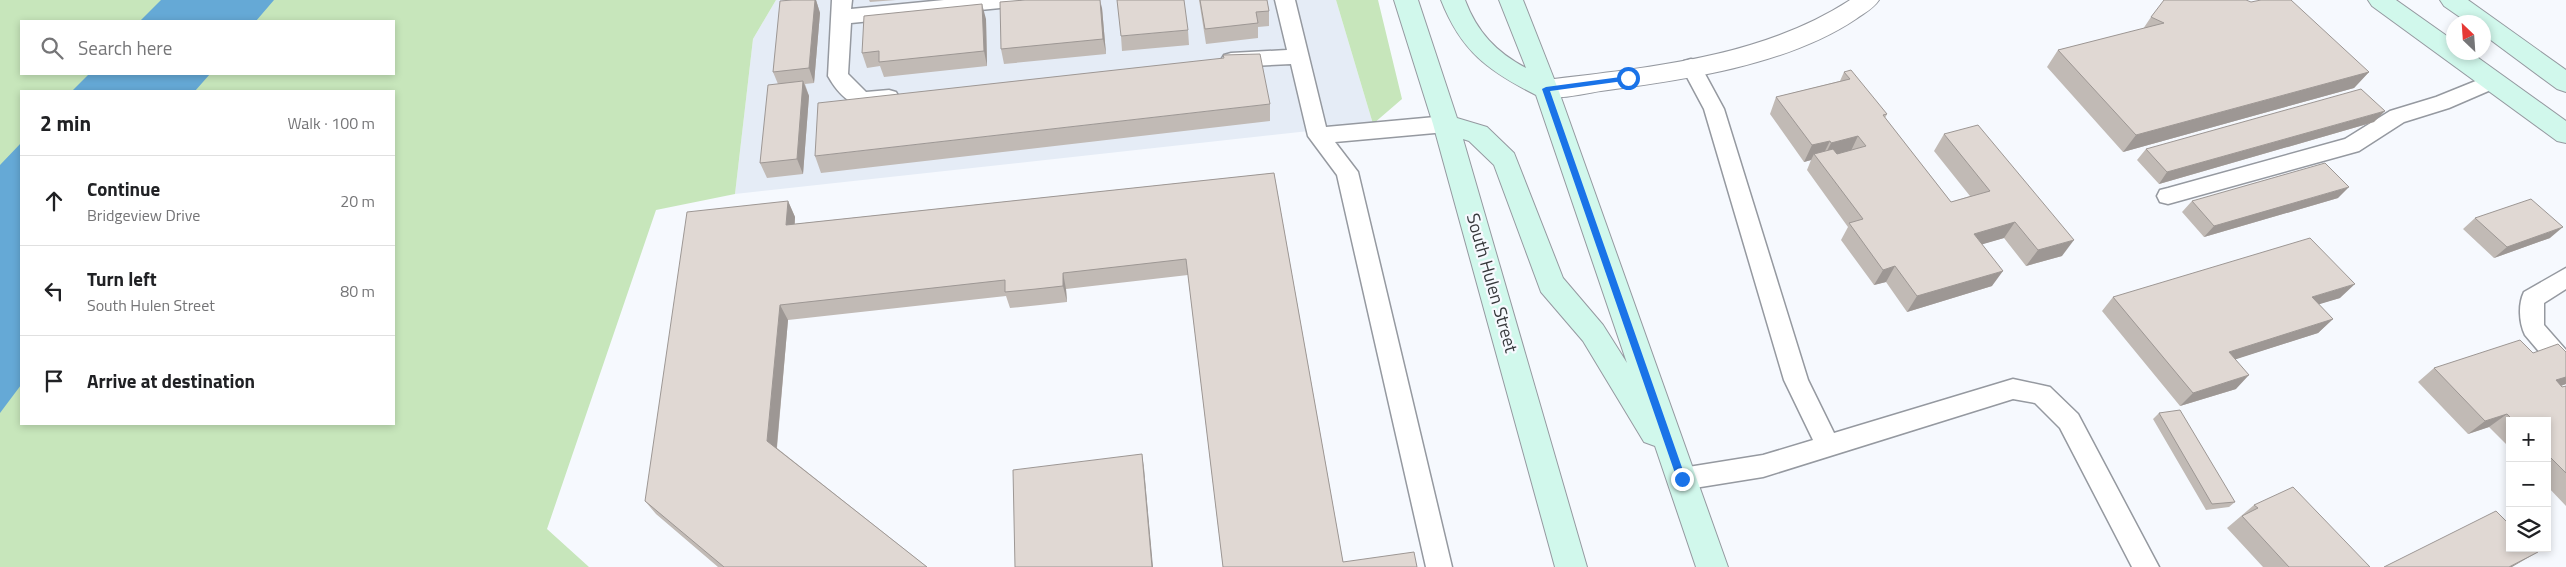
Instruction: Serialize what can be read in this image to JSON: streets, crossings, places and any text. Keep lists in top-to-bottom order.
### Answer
{
  "streets": {
    "main road": ["South Hulen Street"]
  },
  "north": "top left",
  "page": {
    "search": "Search here",
    "heading": ["2 min", "Walk · 100 m"],
    "list": [
      ["Continue", "Bridgeview Drive", "20 m"],
      ["Turn left", "South Hulen Street", "80 m"],
      "Arrive at destination"
    ],
    "map_buttons": ["+", "−"]
  }
}
